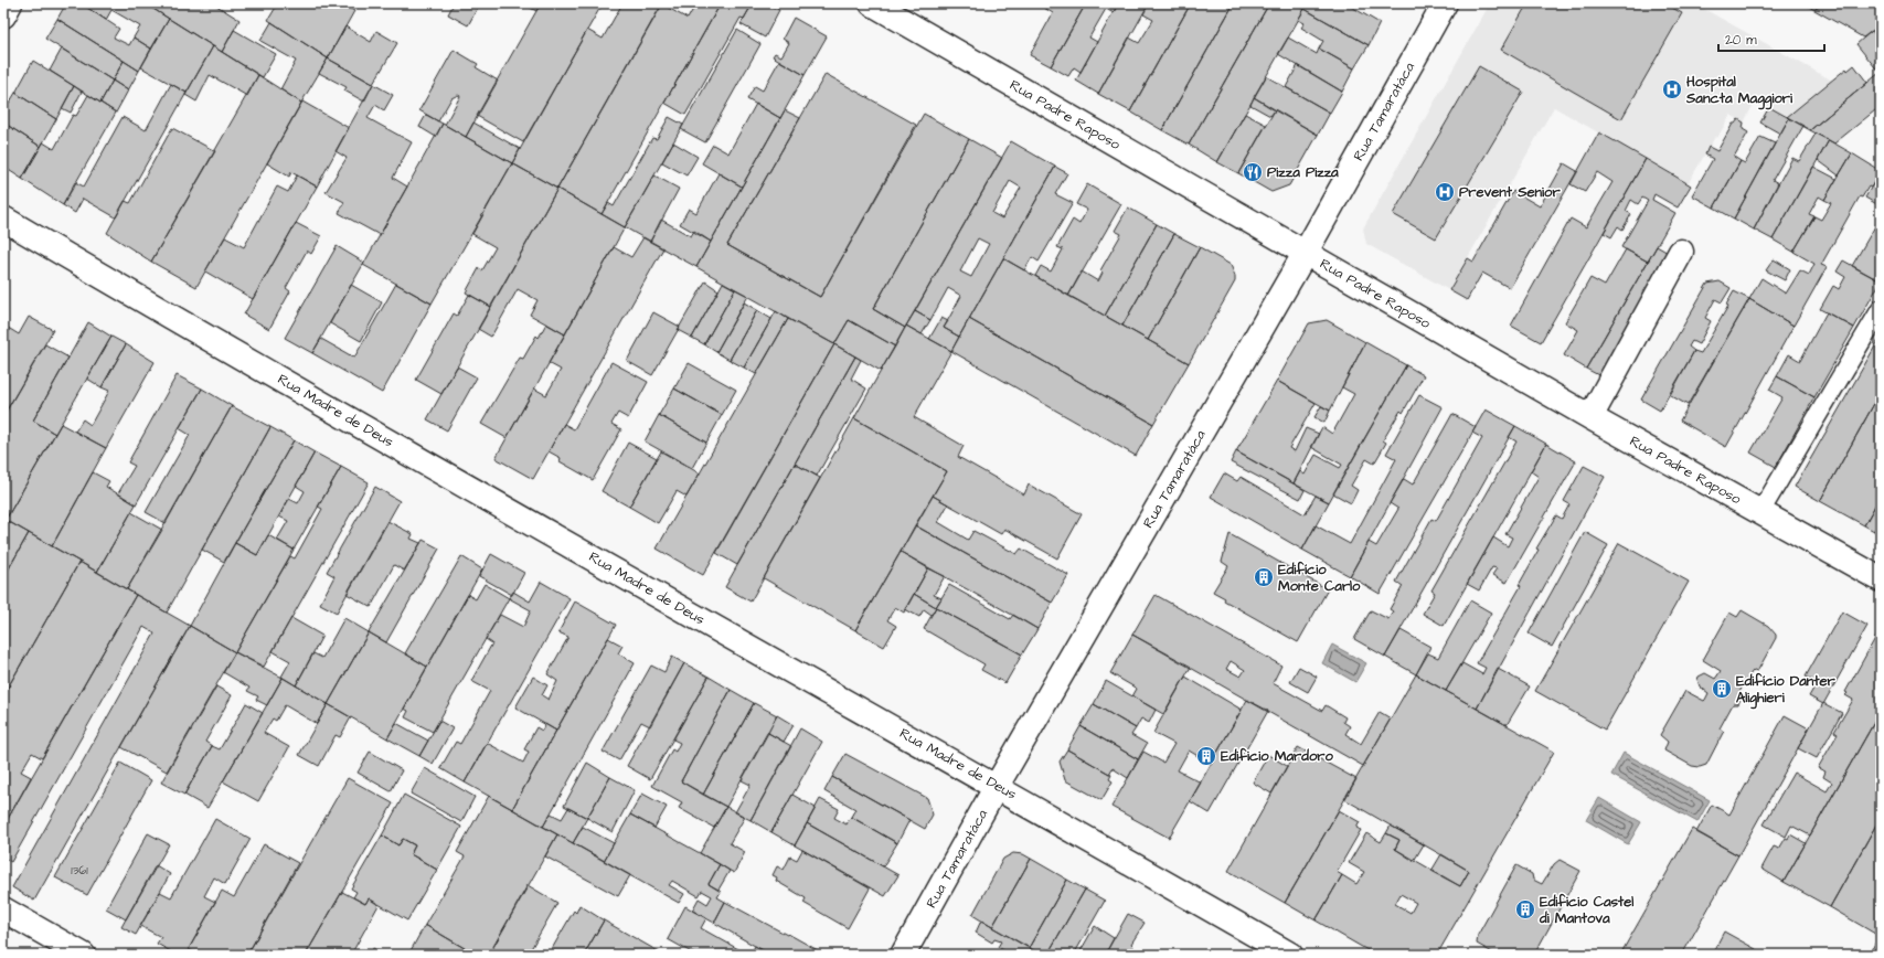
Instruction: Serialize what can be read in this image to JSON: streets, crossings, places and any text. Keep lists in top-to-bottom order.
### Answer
{
  "streets": {
    "street": ["Rua Tamaratáca", "Rua Padre Raposo", "Rua Madre de Deus"]
  },
  "crossings": [
    ["Rua Tamaratáca", "Rua Padre Raposo"],
    ["Rua Tamaratáca", "Rua Madre de Deus"]
  ],
  "places": {
    "hospital": ["Hospital Sancta Maggiori", "Prevent Senior"],
    "restaurant": ["Pizza Pizza"],
    "building": [
      "Edifício Monte Carlo",
      "Edifício Danter Alighieri",
      "Edificio Mardoro",
      "Edificio Castel di Mantova"
    ]
  },
  "house_numbers": ["1361"],
  "scale_bar": "20 m"
}
